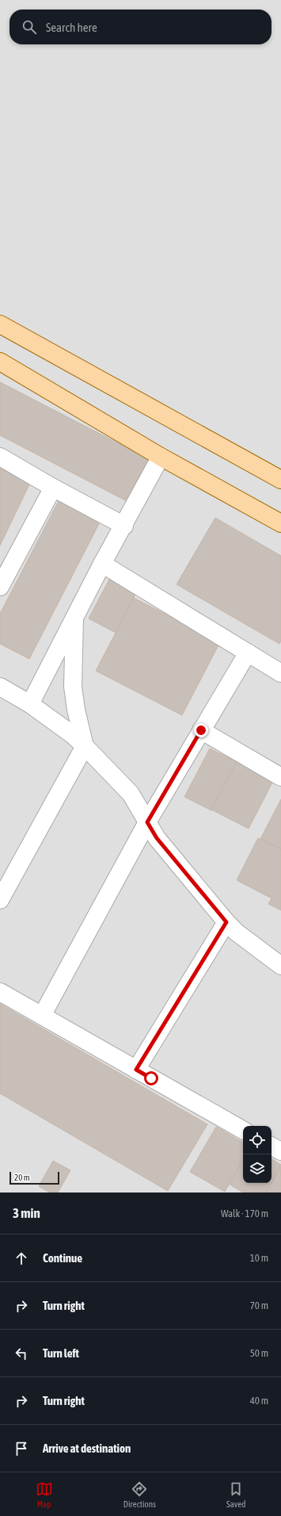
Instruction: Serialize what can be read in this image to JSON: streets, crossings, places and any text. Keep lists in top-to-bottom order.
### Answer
{
  "scale_bar": "20 m",
  "page": {
    "search": "Search here",
    "scale": "20 m",
    "heading": ["3 min", "Walk · 170 m"],
    "list": [
      ["Continue", "10 m"],
      ["Turn right", "70 m"],
      ["Turn left", "50 m"],
      ["Turn right", "40 m"],
      "Arrive at destination"
    ],
    "nav": ["Map", "Directions", "Saved"]
  }
}
